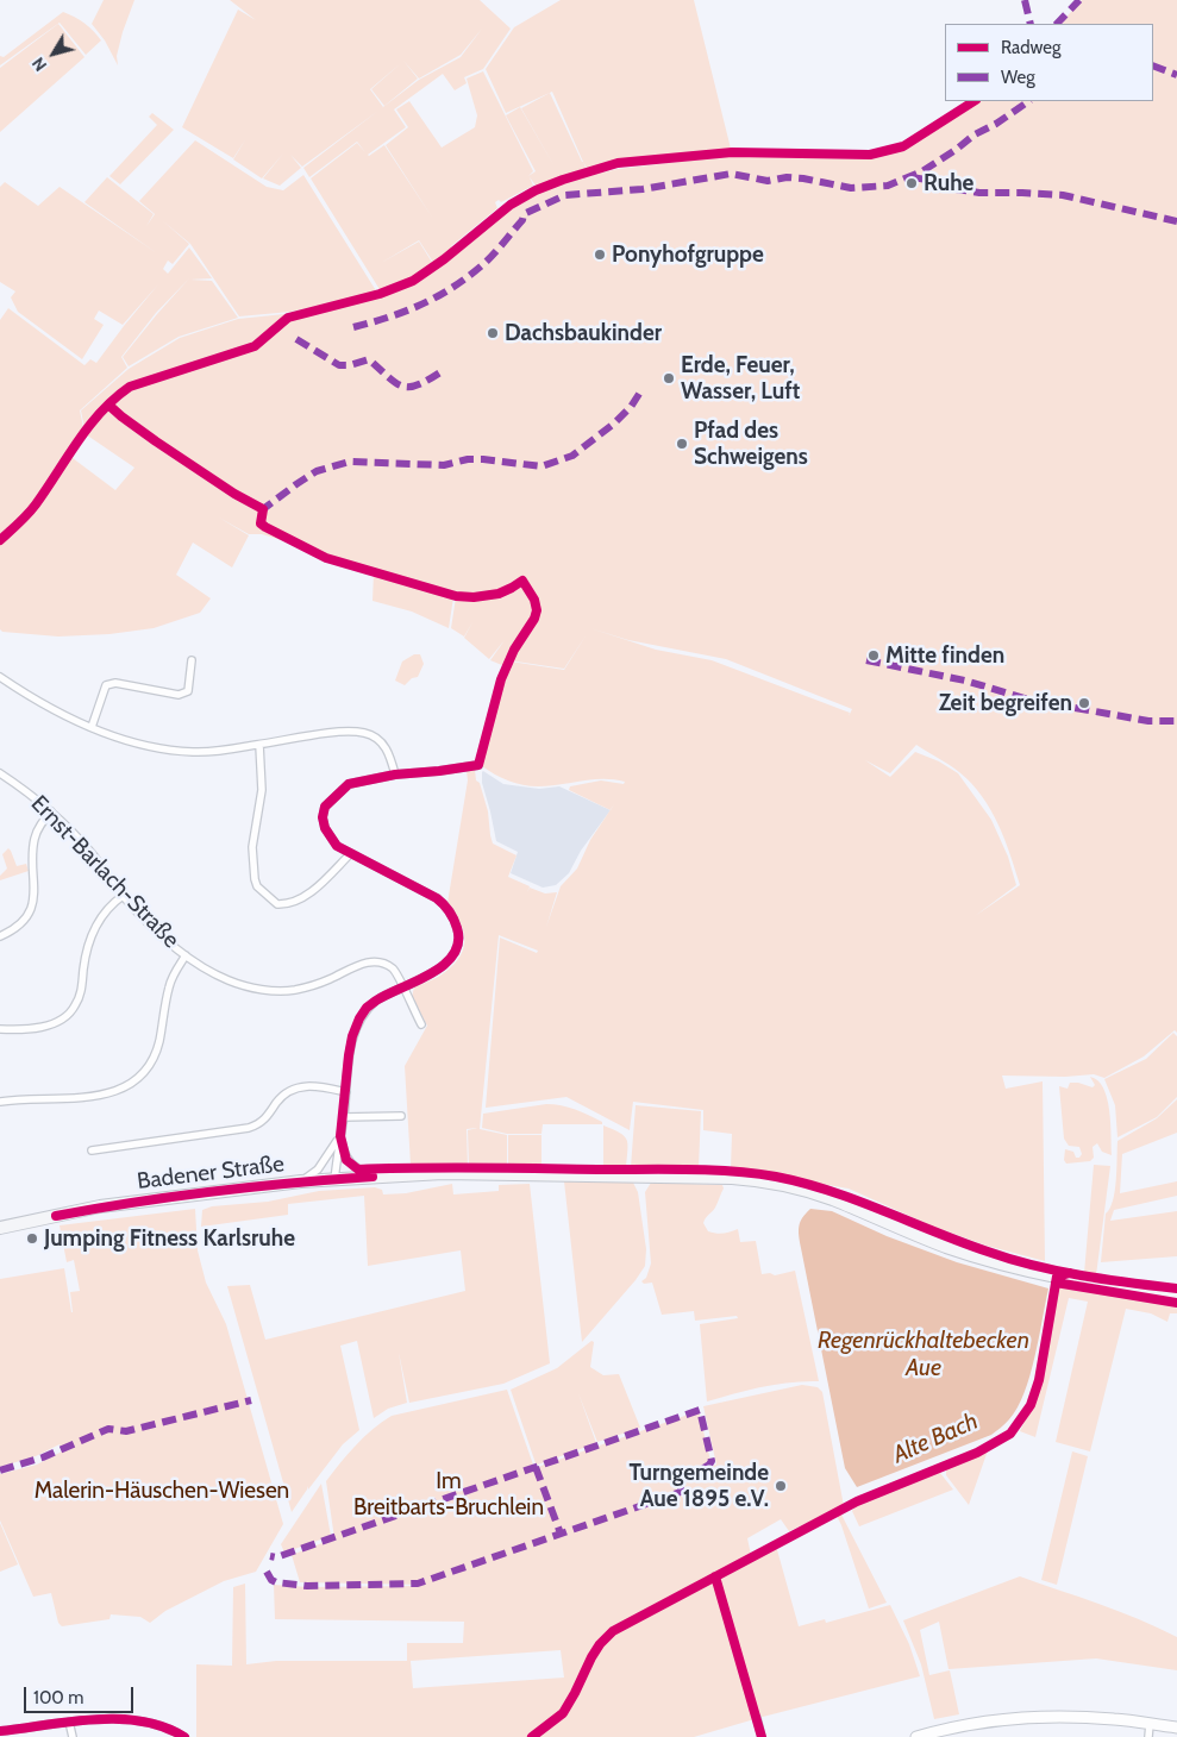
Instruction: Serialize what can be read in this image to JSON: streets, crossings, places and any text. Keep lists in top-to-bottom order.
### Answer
{
  "streets": {
    "main road": ["Badener Straße"],
    "street": ["Ernst-Barlach-Straße"]
  },
  "water": ["Regenrückhaltebecken Aue", "Alte Bach"],
  "parks": ["Im Breitbarts-Bruchlein", "Malerin-Häuschen-Wiesen"],
  "places": [
    "Ruhe",
    "Ponyhofgruppe",
    "Dachsbaukinder",
    "Erde, Feuer, Wasser, Luft",
    "Pfad des Schweigens",
    "Mitte finden",
    "Zeit begreifen",
    "Jumping Fitness Karlsruhe",
    "Turngemeinde Aue 1895 e.V."
  ],
  "legend": ["Radweg", "Weg"],
  "scale_bar": "100 m",
  "north": "bottom left"
}
